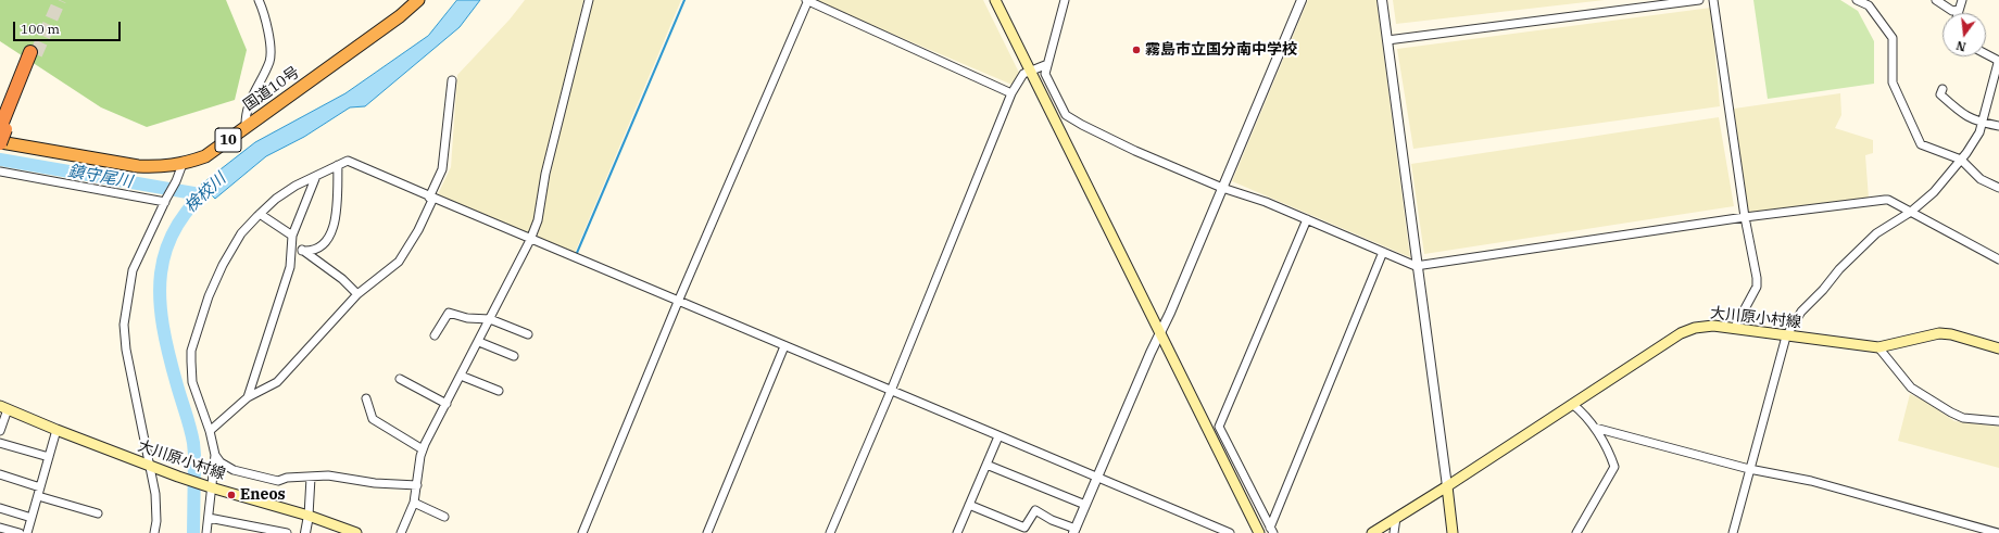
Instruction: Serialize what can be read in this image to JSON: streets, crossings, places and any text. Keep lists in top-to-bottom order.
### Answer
{
  "streets": {
    "highway": ["国道10号", "10"],
    "main road": ["大川原小村線"]
  },
  "water": ["鎮守尾川", "検校川"],
  "places": ["霧島市立国分南中学校", "Eneos"],
  "scale_bar": "100 m",
  "north": "bottom"
}
